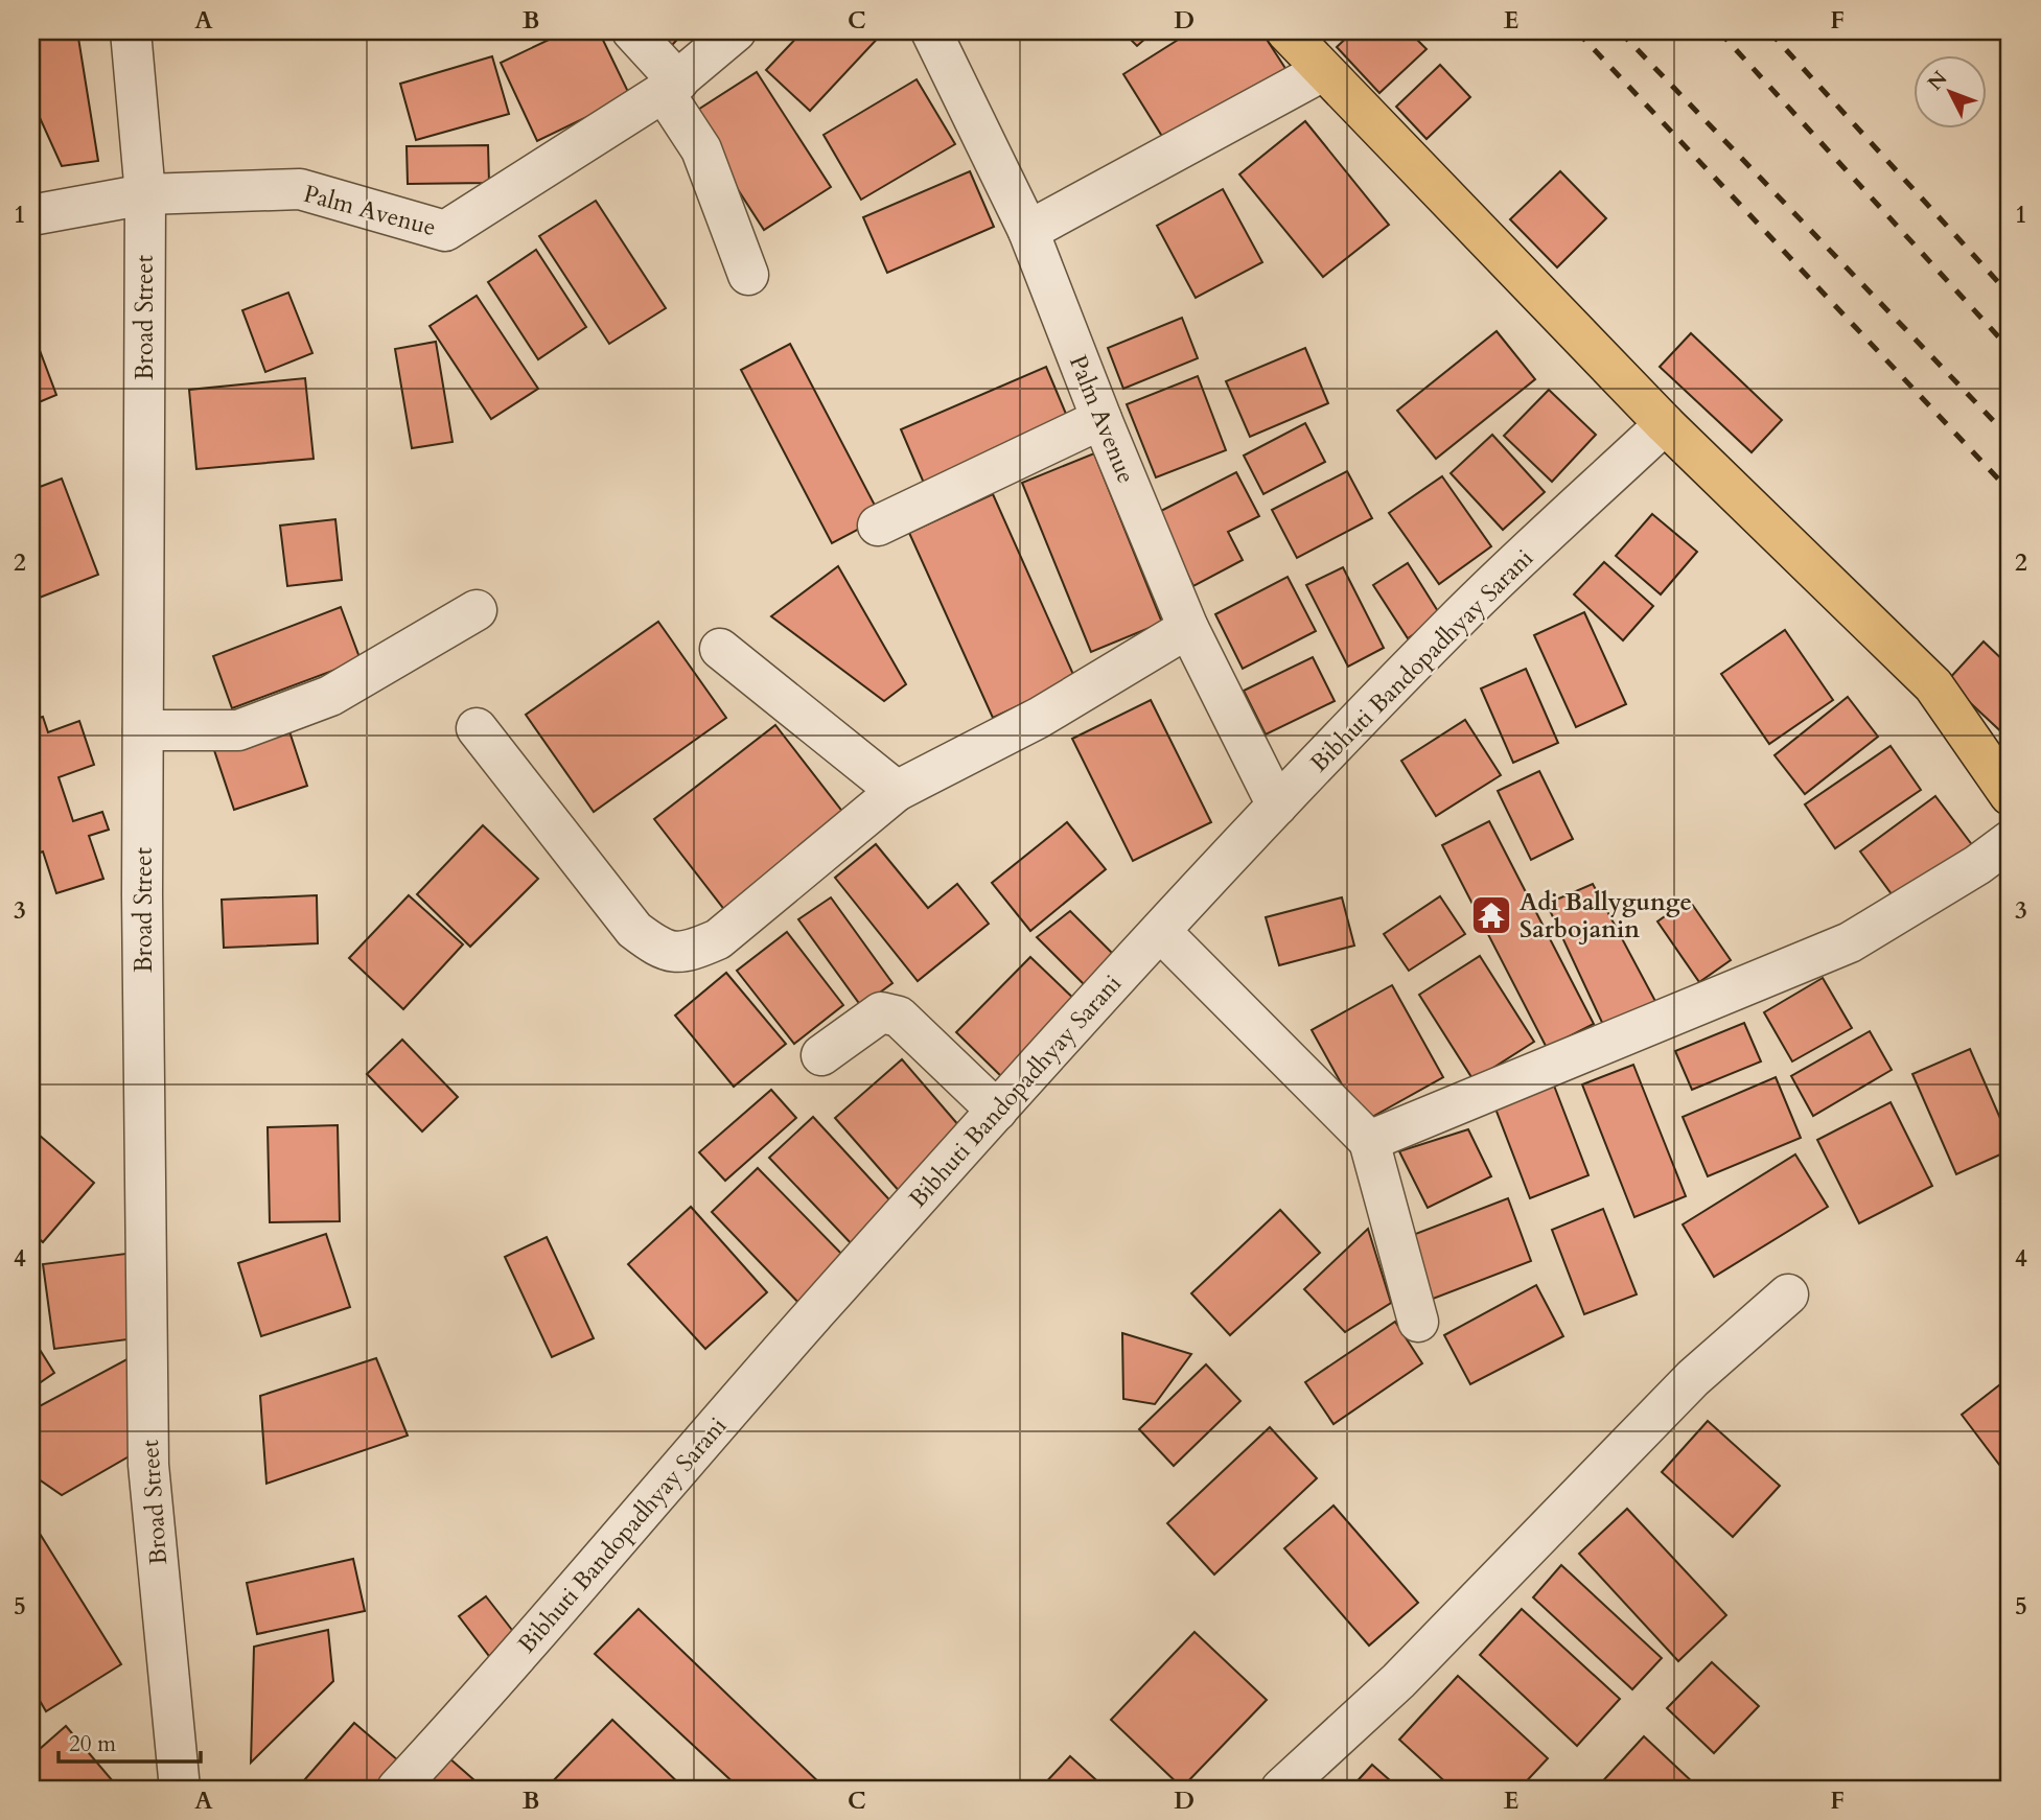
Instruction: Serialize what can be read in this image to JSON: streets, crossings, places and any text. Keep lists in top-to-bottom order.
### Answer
{
  "streets": {
    "street": ["Palm Avenue", "Broad Street", "Bibhuti Bandopadhyay Sarani"]
  },
  "crossings": [
    ["Palm Avenue", "Broad Street"],
    ["Palm Avenue", "Bibhuti Bandopadhyay Sarani"]
  ],
  "places": {
    "temple": ["Adi Ballygunge Sarbojanin"]
  },
  "scale_bar": "20 m",
  "north": "top left",
  "grid": {
    "columns": [
      "A",
      "B",
      "C",
      "D",
      "E",
      "F"
    ],
    "rows": [
      "1",
      "2",
      "3",
      "4",
      "5"
    ]
  }
}
